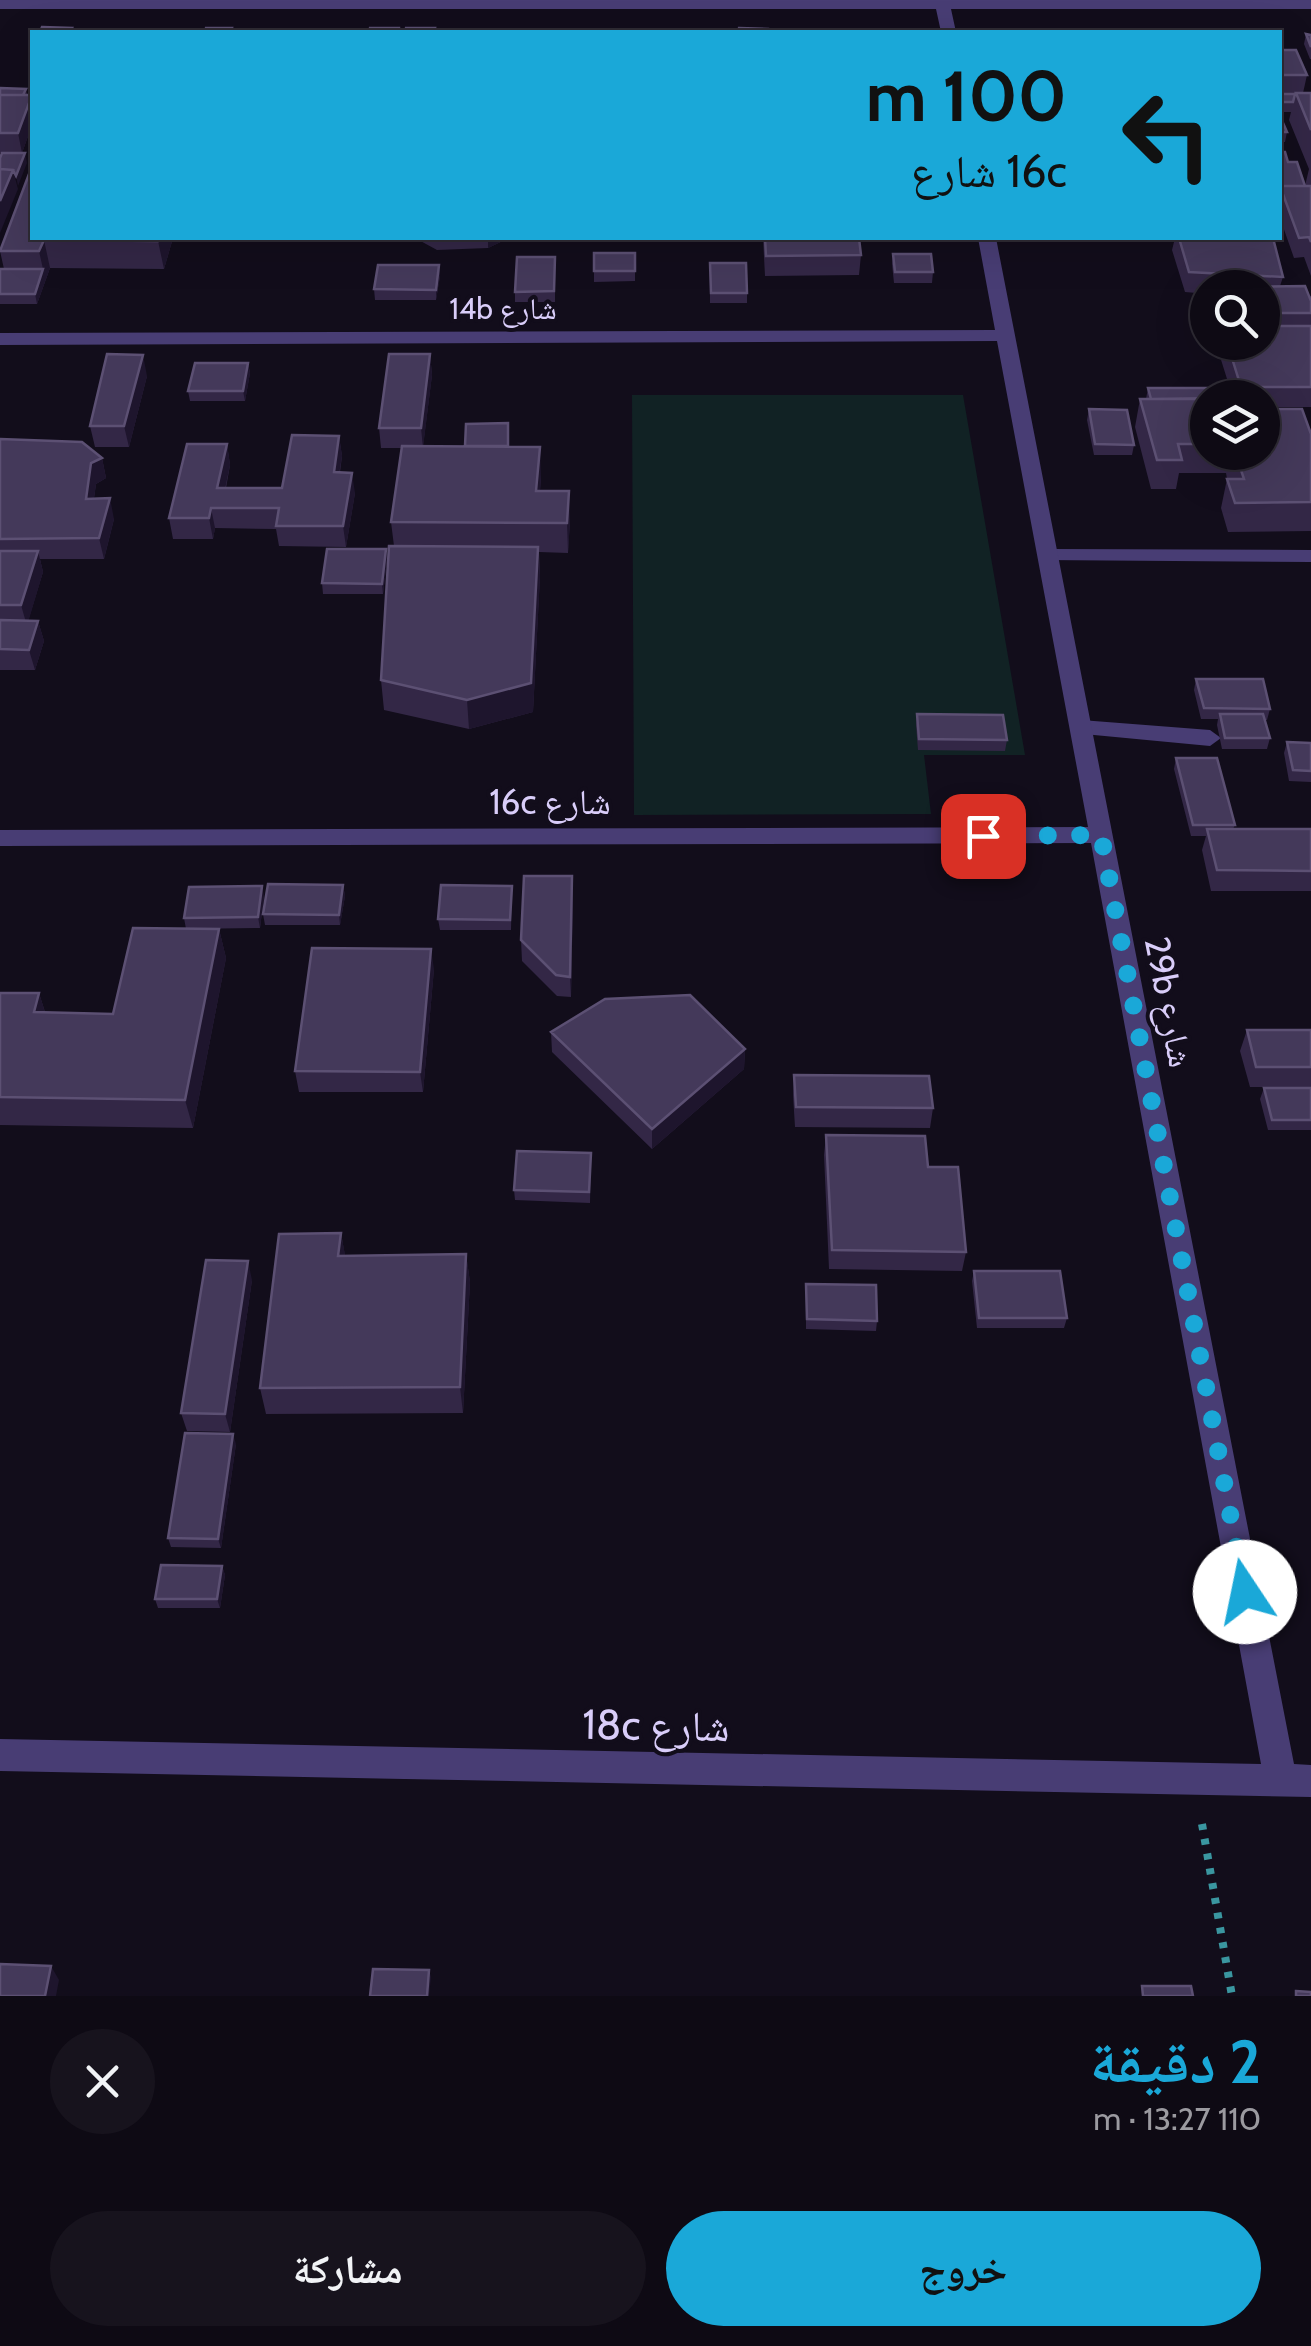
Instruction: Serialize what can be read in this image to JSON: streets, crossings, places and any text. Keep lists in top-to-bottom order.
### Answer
{
  "streets": {
    "street": [
      "14b شارع",
      "16c شارع",
      "29b شارع",
      "18c شارع"
    ]
  },
  "crossings": [
    ["14b شارع", "29b شارع"],
    ["16c شارع", "29b شارع"],
    ["29b شارع", "18c شارع"]
  ],
  "page": {
    "turn": ["100 m", "16c شارع"],
    "heading": ["2 دقيقة", "110 m · 13:27"],
    "buttons": ["خروج", "مشاركة"]
  }
}
